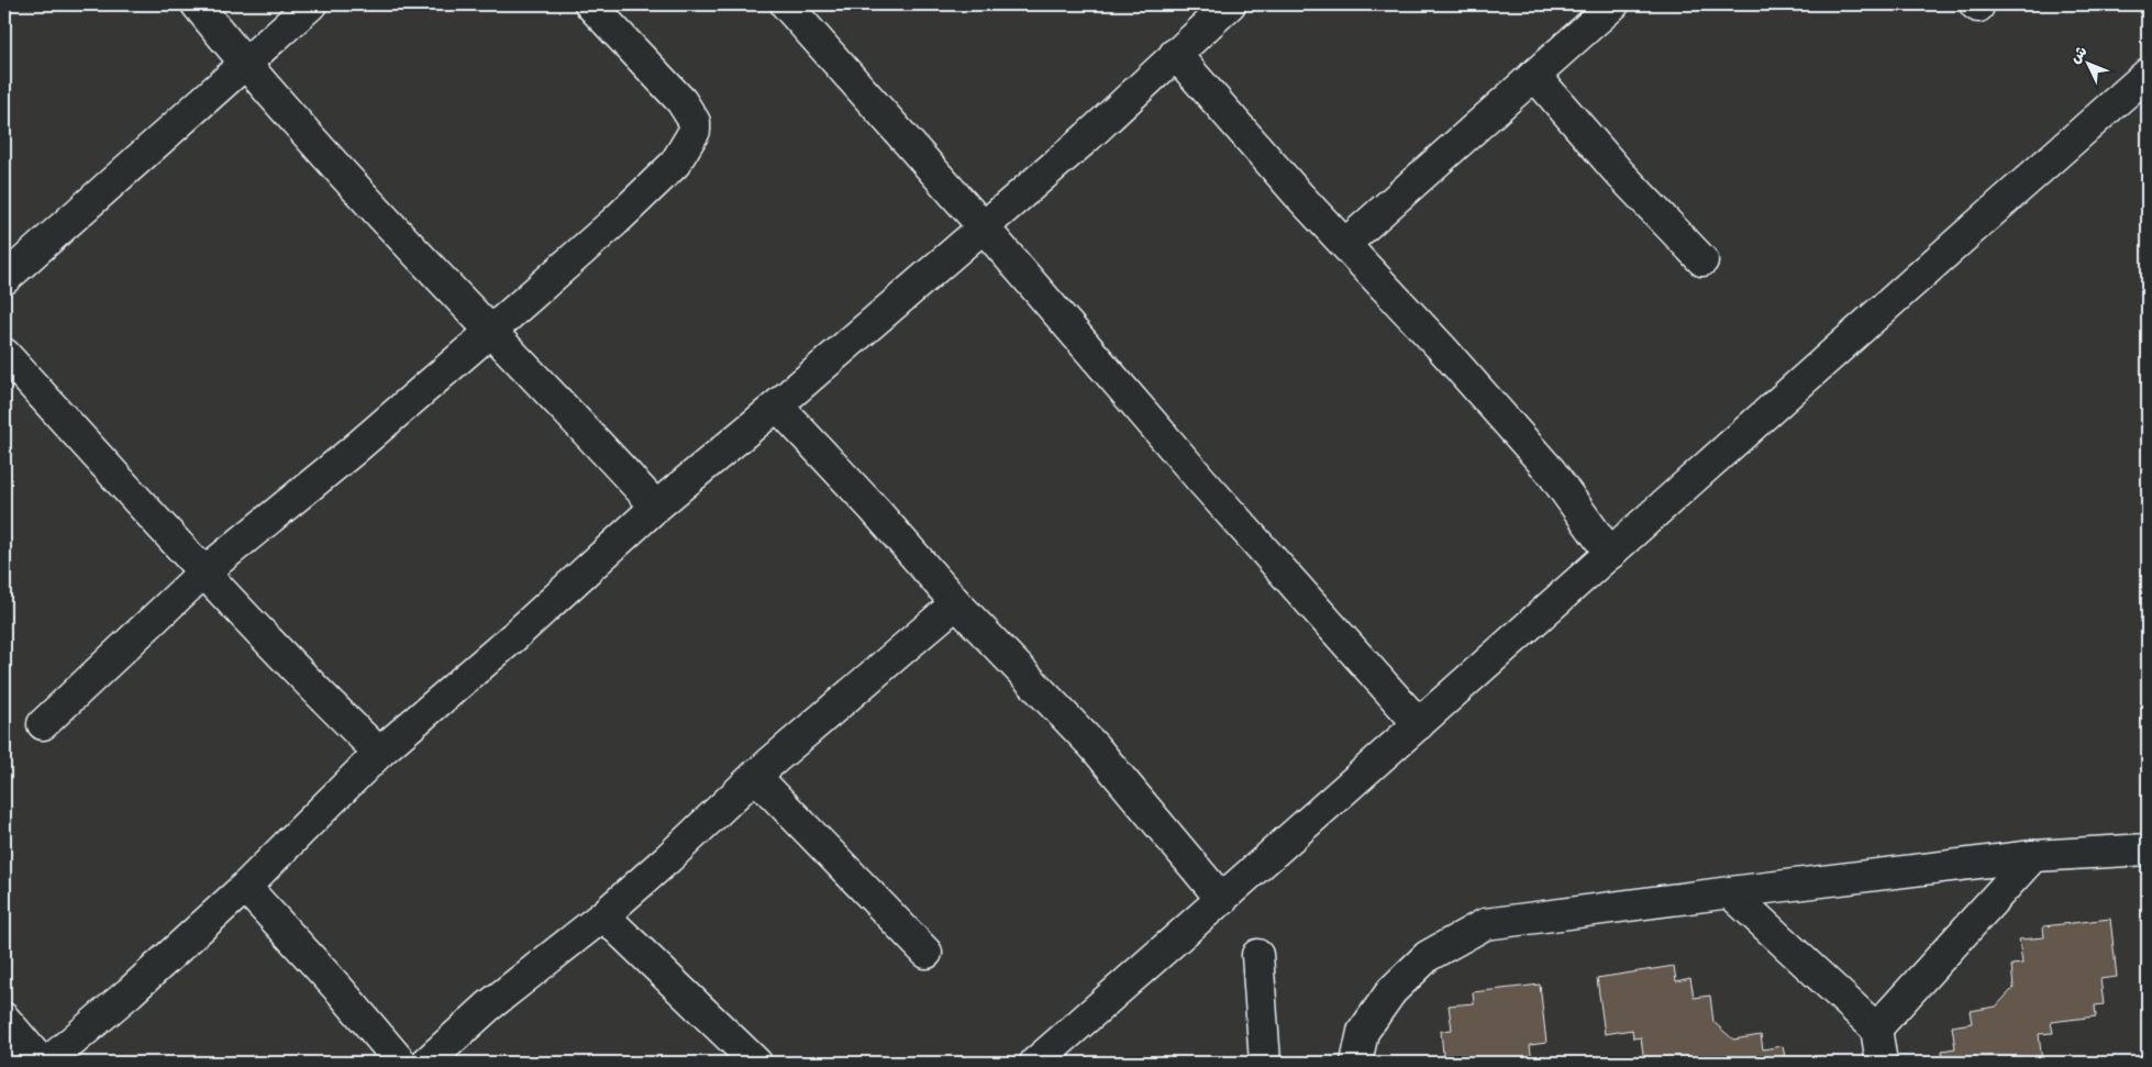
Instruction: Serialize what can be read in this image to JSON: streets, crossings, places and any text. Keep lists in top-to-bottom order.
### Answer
{
  "north": "top left"
}
